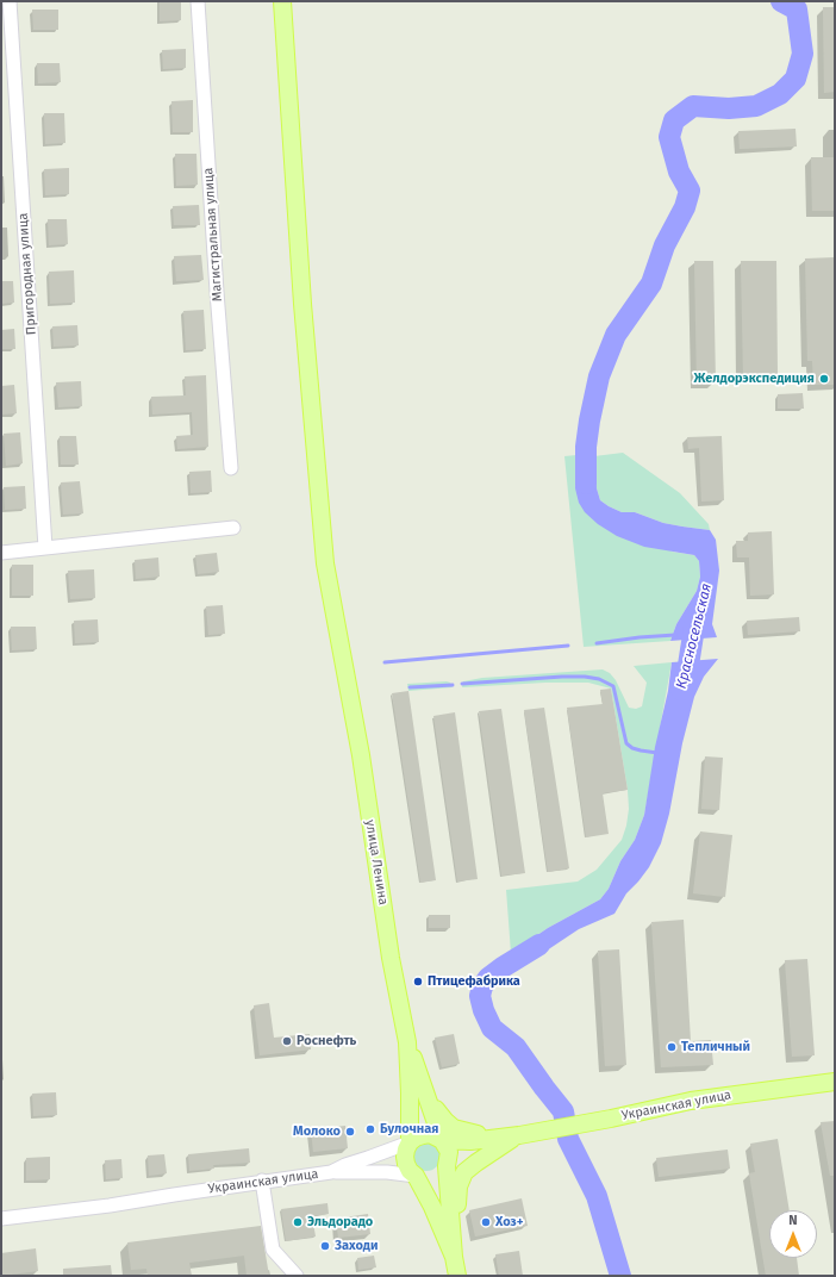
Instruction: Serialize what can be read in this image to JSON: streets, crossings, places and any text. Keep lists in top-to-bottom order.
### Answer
{
  "streets": {
    "main road": ["улица Ленина", "Украинская улица"],
    "street": ["Магистральная улица", "Пригородная улица"]
  },
  "crossings": [
    ["улица Ленина", "Украинская улица"]
  ],
  "water": ["Красносельская"],
  "places": [
    "Желдорэкспедиция",
    "Птицефабрика",
    "Роснефть",
    "Тепличный",
    "Булочная",
    "Молоко",
    "Эльдорадо",
    "Хоз+",
    "Заходи"
  ],
  "north": "top"
}
